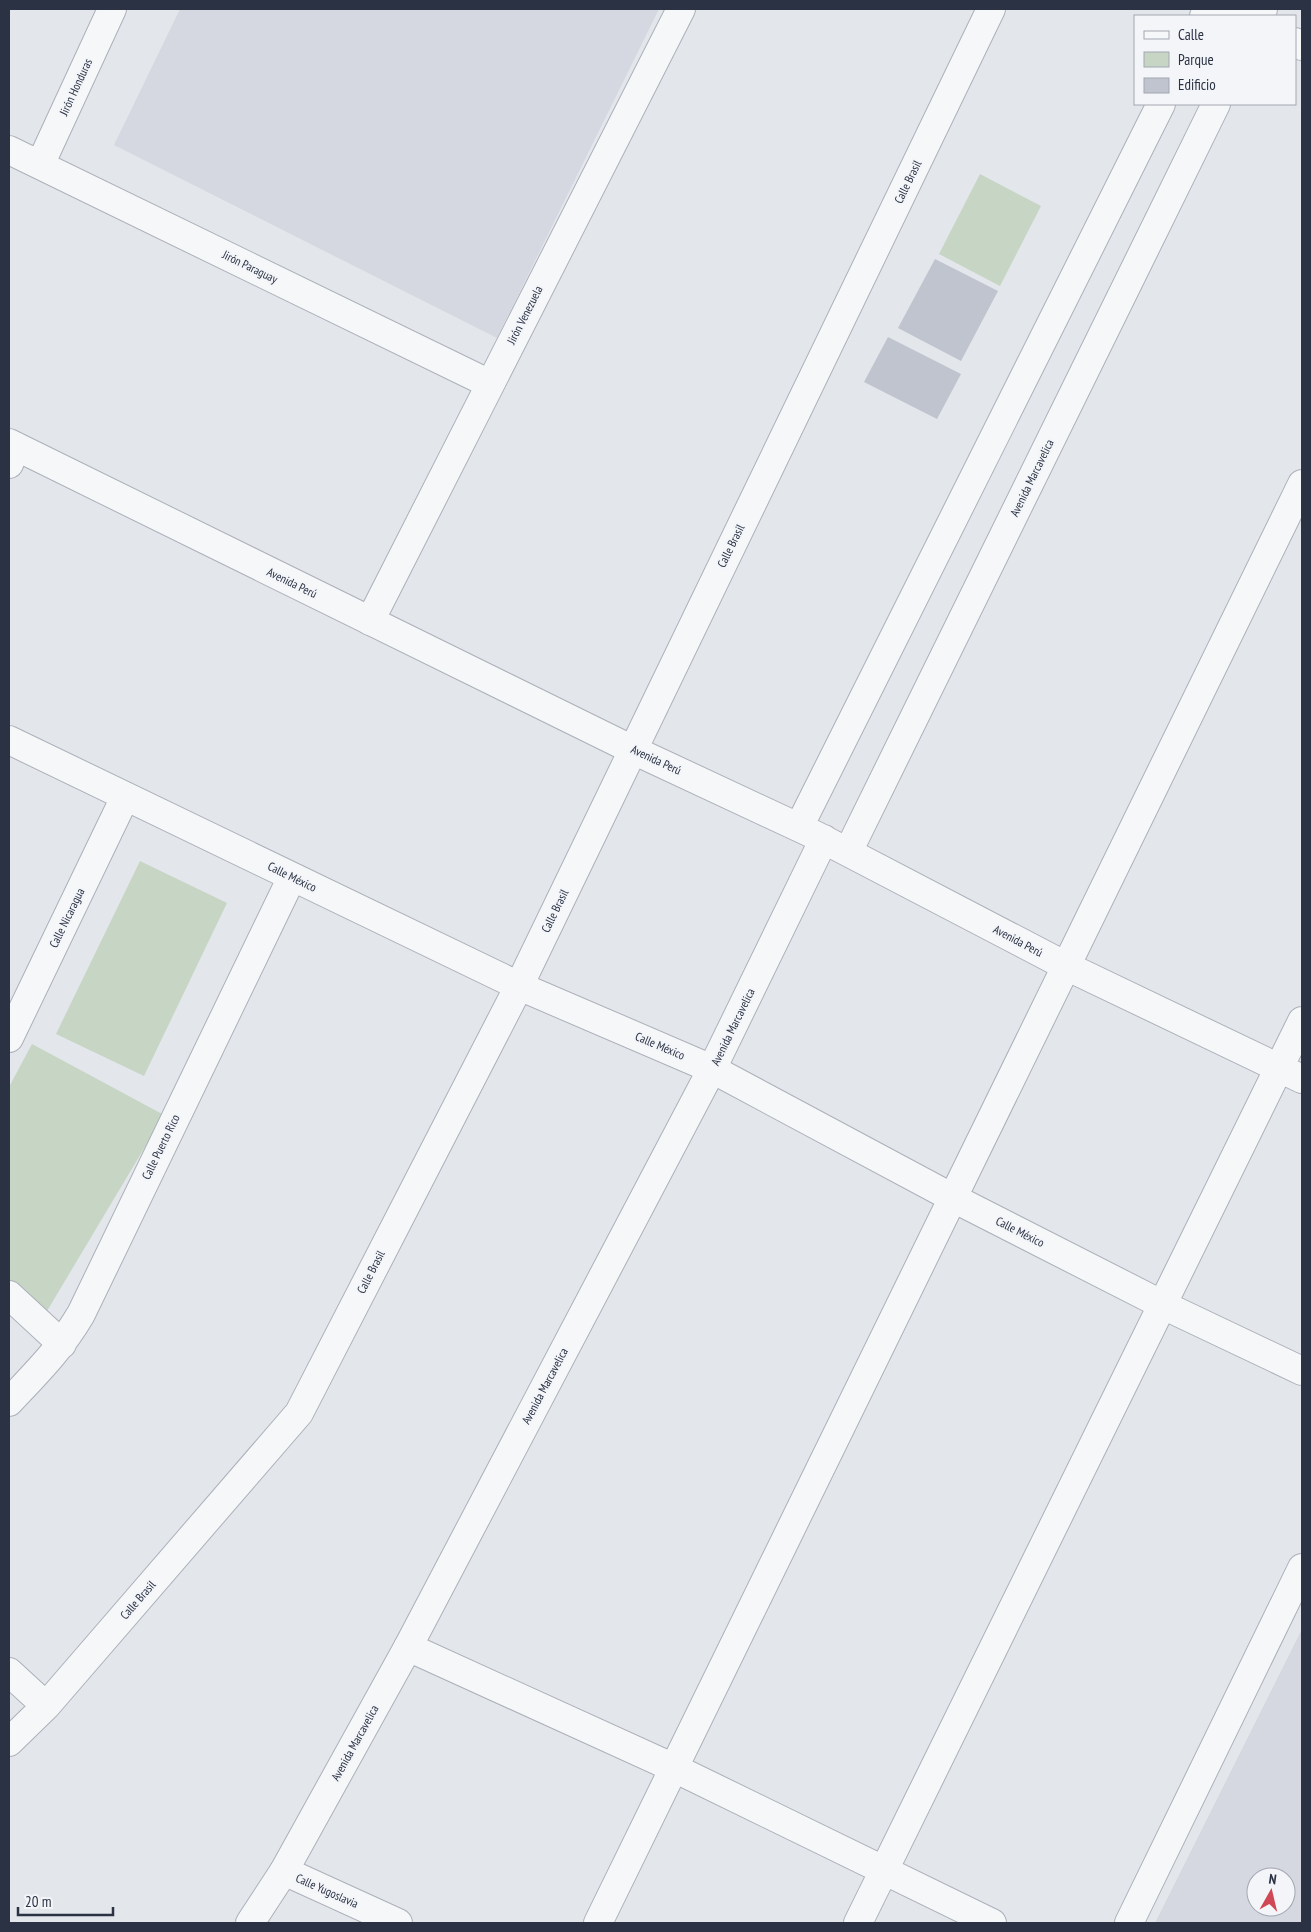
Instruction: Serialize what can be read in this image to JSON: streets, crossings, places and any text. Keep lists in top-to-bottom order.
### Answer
{
  "streets": {
    "street": [
      "Jirón Honduras",
      "Calle Brasil",
      "Jirón Paraguay",
      "Jirón Venezuela",
      "Avenida Marcavelica",
      "Avenida Perú",
      "Calle México",
      "Calle Nicaragua",
      "Calle Puerto Rico",
      "Calle Yugoslavia"
    ]
  },
  "crossings": [
    ["Jirón Honduras", "Jirón Paraguay"],
    ["Calle Brasil", "Avenida Perú"],
    ["Calle Brasil", "Calle México"],
    ["Jirón Paraguay", "Jirón Venezuela"],
    ["Jirón Venezuela", "Avenida Perú"],
    ["Avenida Marcavelica", "Avenida Perú"],
    ["Avenida Marcavelica", "Calle México"],
    ["Avenida Marcavelica", "Calle Yugoslavia"],
    ["Calle México", "Calle Nicaragua"],
    ["Calle México", "Calle Puerto Rico"]
  ],
  "legend": ["Calle", "Parque", "Edificio"],
  "scale_bar": "20 m",
  "north": "top"
}
